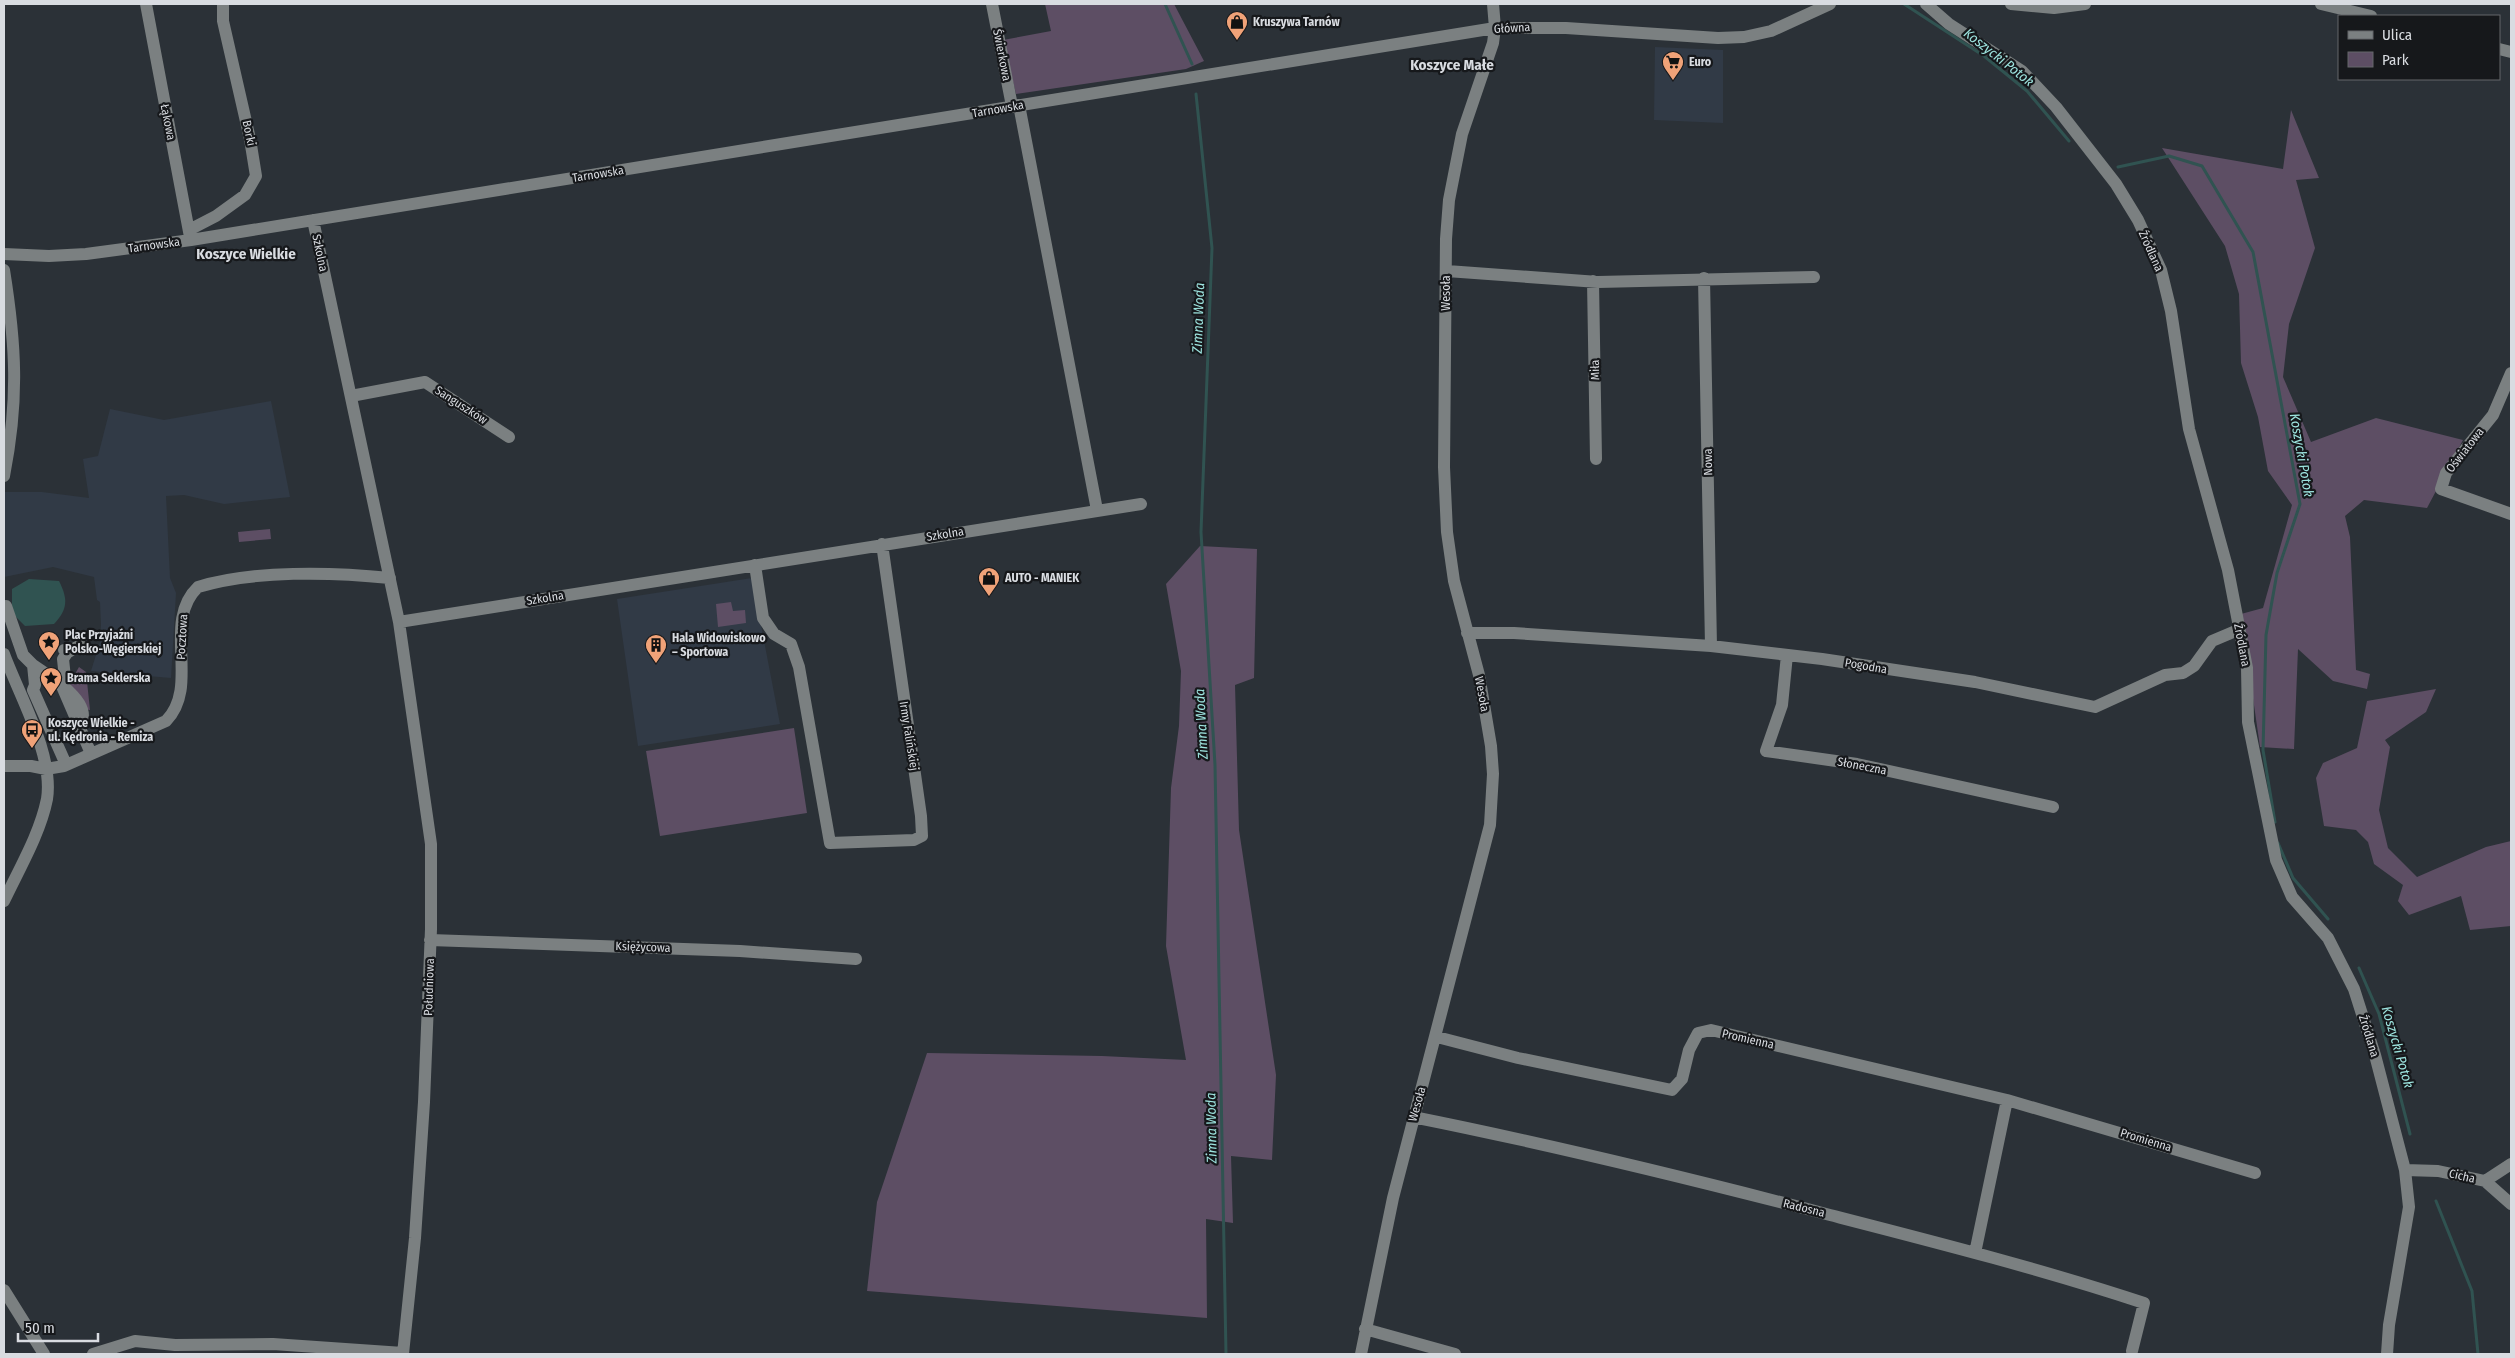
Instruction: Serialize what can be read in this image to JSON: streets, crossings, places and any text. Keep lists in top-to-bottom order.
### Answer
{
  "streets": {
    "street": [
      "Główna",
      "Świerkowa",
      "Tarnowska",
      "Łąkowa",
      "Borki",
      "Źródlana",
      "Szkolna",
      "Wesoła",
      "Miła",
      "Sanguszków",
      "Oświatowa",
      "Nowa",
      "Pocztowa",
      "Pogodna",
      "Irmy Falińskiej",
      "Słoneczna",
      "Księżycowa",
      "Południowa",
      "Promienna",
      "Cicha",
      "Radosna"
    ]
  },
  "crossings": [
    ["Główna", "Tarnowska"],
    ["Główna", "Wesoła"],
    ["Świerkowa", "Tarnowska"],
    ["Tarnowska", "Łąkowa"],
    ["Tarnowska", "Borki"],
    ["Tarnowska", "Szkolna"],
    ["Łąkowa", "Borki"],
    ["Źródlana", "Pogodna"],
    ["Źródlana", "Cicha"],
    ["Szkolna", "Sanguszków"],
    ["Szkolna", "Pocztowa"],
    ["Szkolna", "Irmy Falińskiej"],
    ["Szkolna", "Południowa"],
    ["Wesoła", "Pogodna"],
    ["Wesoła", "Promienna"],
    ["Wesoła", "Radosna"],
    ["Nowa", "Pogodna"],
    ["Pogodna", "Słoneczna"],
    ["Księżycowa", "Południowa"]
  ],
  "districts": ["Koszyce Małe", "Koszyce Wielkie"],
  "water": ["Koszycki Potok", "Zimna Woda"],
  "places": {
    "shop": ["Kruszywa Tarnów", "AUTO - MANIEK"],
    "supermarket": ["Euro"],
    "place": ["Plac Przyjaźni Polsko-Węgierskiej", "Brama Seklerska"],
    "building": ["Hala Widowiskowo – Sportowa"],
    "bus stop": ["Koszyce Wielkie - ul. Kędronia - Remiza"]
  },
  "legend": ["Ulica", "Park"],
  "scale_bar": "50 m"
}
